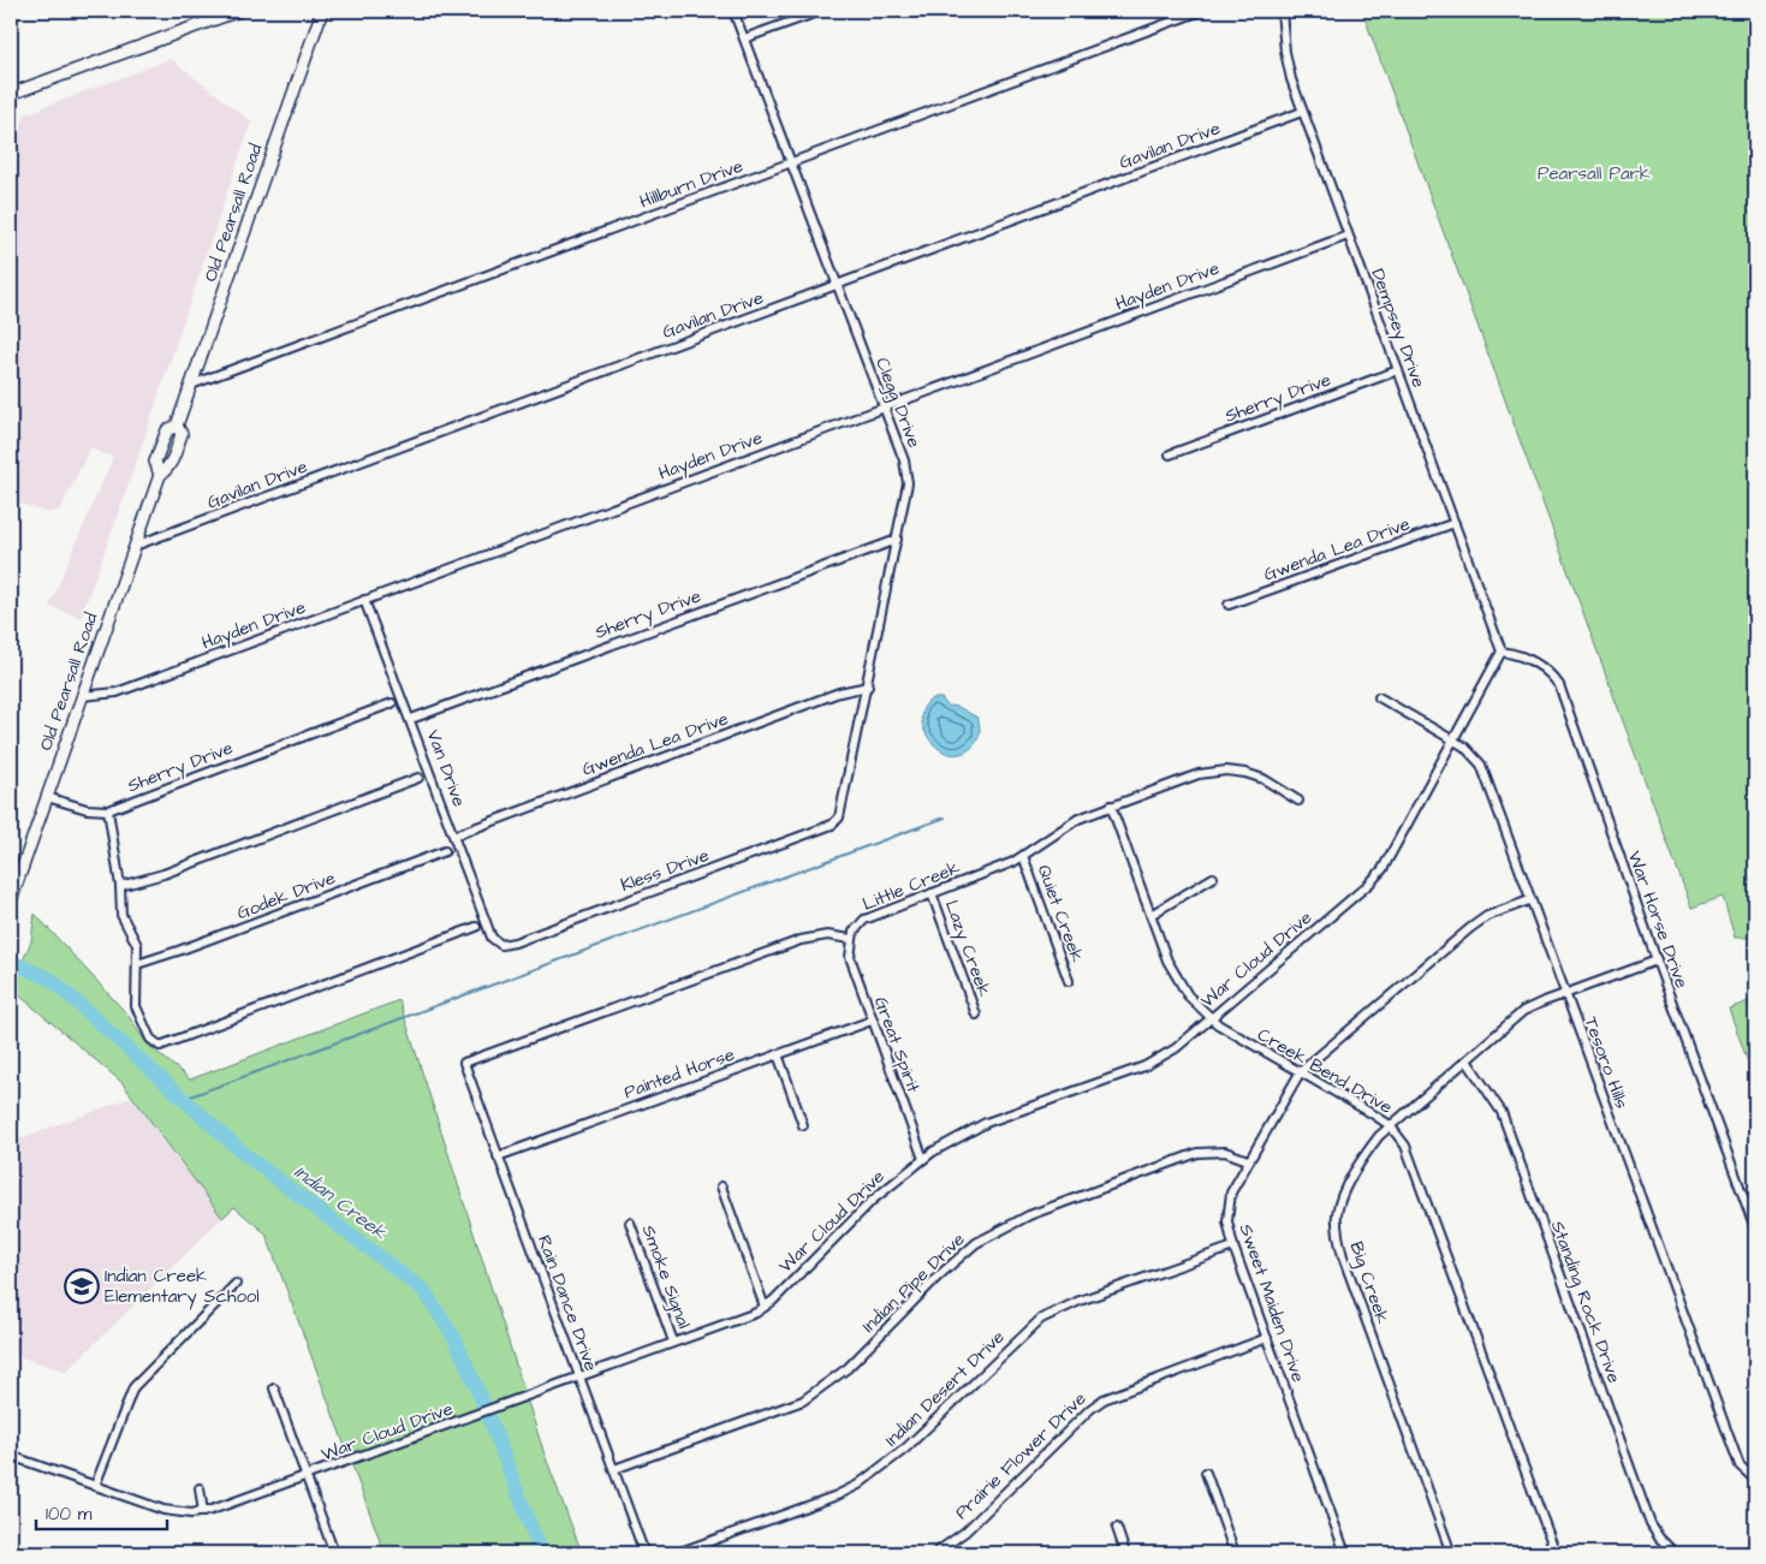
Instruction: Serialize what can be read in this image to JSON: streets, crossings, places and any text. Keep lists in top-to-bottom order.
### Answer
{
  "streets": {
    "main road": ["Old Pearsall Road"],
    "street": [
      "Gavilan Drive",
      "Hillburn Drive",
      "Hayden Drive",
      "Dempsey Drive",
      "Sherry Drive",
      "Clegg Drive",
      "Gwenda Lea Drive",
      "Van Drive",
      "Kless Drive",
      "Little Creek",
      "Godek Drive",
      "Quiet Creek",
      "War Horse Drive",
      "Lazy Creek",
      "War Cloud Drive",
      "Great Spirit",
      "Tesoro Hills",
      "Creek Bend Drive",
      "Painted Horse",
      "Smoke Signal",
      "Indian Pipe Drive",
      "Big Creek",
      "Standing Rock Drive",
      "Rain Dance Drive",
      "Sweet Maiden Drive",
      "Indian Desert Drive",
      "Prairie Flower Drive"
    ]
  },
  "crossings": [
    ["Gavilan Drive", "Old Pearsall Road"],
    ["Gavilan Drive", "Dempsey Drive"],
    ["Gavilan Drive", "Clegg Drive"],
    ["Hillburn Drive", "Old Pearsall Road"],
    ["Hillburn Drive", "Clegg Drive"],
    ["Old Pearsall Road", "Hayden Drive"],
    ["Old Pearsall Road", "Sherry Drive"],
    ["Hayden Drive", "Dempsey Drive"],
    ["Hayden Drive", "Clegg Drive"],
    ["Hayden Drive", "Van Drive"],
    ["Dempsey Drive", "Sherry Drive"],
    ["Dempsey Drive", "Gwenda Lea Drive"],
    ["Dempsey Drive", "War Horse Drive"],
    ["Dempsey Drive", "War Cloud Drive"],
    ["Sherry Drive", "Clegg Drive"],
    ["Sherry Drive", "Van Drive"],
    ["Clegg Drive", "Gwenda Lea Drive"],
    ["Clegg Drive", "Kless Drive"],
    ["Gwenda Lea Drive", "Van Drive"],
    ["Van Drive", "Kless Drive"],
    ["Little Creek", "Quiet Creek"],
    ["Little Creek", "Lazy Creek"],
    ["Little Creek", "Great Spirit"],
    ["Little Creek", "Creek Bend Drive"],
    ["Little Creek", "Rain Dance Drive"],
    ["War Horse Drive", "War Cloud Drive"],
    ["War Horse Drive", "Big Creek"],
    ["War Cloud Drive", "Great Spirit"],
    ["War Cloud Drive", "Tesoro Hills"],
    ["War Cloud Drive", "Creek Bend Drive"],
    ["War Cloud Drive", "Smoke Signal"],
    ["War Cloud Drive", "Rain Dance Drive"],
    ["Great Spirit", "Painted Horse"],
    ["Great Spirit", "Rain Dance Drive"],
    ["Tesoro Hills", "Big Creek"],
    ["Tesoro Hills", "Sweet Maiden Drive"],
    ["Creek Bend Drive", "Big Creek"],
    ["Creek Bend Drive", "Sweet Maiden Drive"],
    ["Painted Horse", "Rain Dance Drive"],
    ["Indian Pipe Drive", "Rain Dance Drive"],
    ["Indian Pipe Drive", "Sweet Maiden Drive"],
    ["Big Creek", "Standing Rock Drive"],
    ["Sweet Maiden Drive", "Indian Desert Drive"],
    ["Sweet Maiden Drive", "Prairie Flower Drive"]
  ],
  "water": ["Indian Creek"],
  "parks": ["Pearsall Park"],
  "places": {
    "school or university": ["Indian Creek Elementary School"]
  },
  "scale_bar": "100 m"
}
